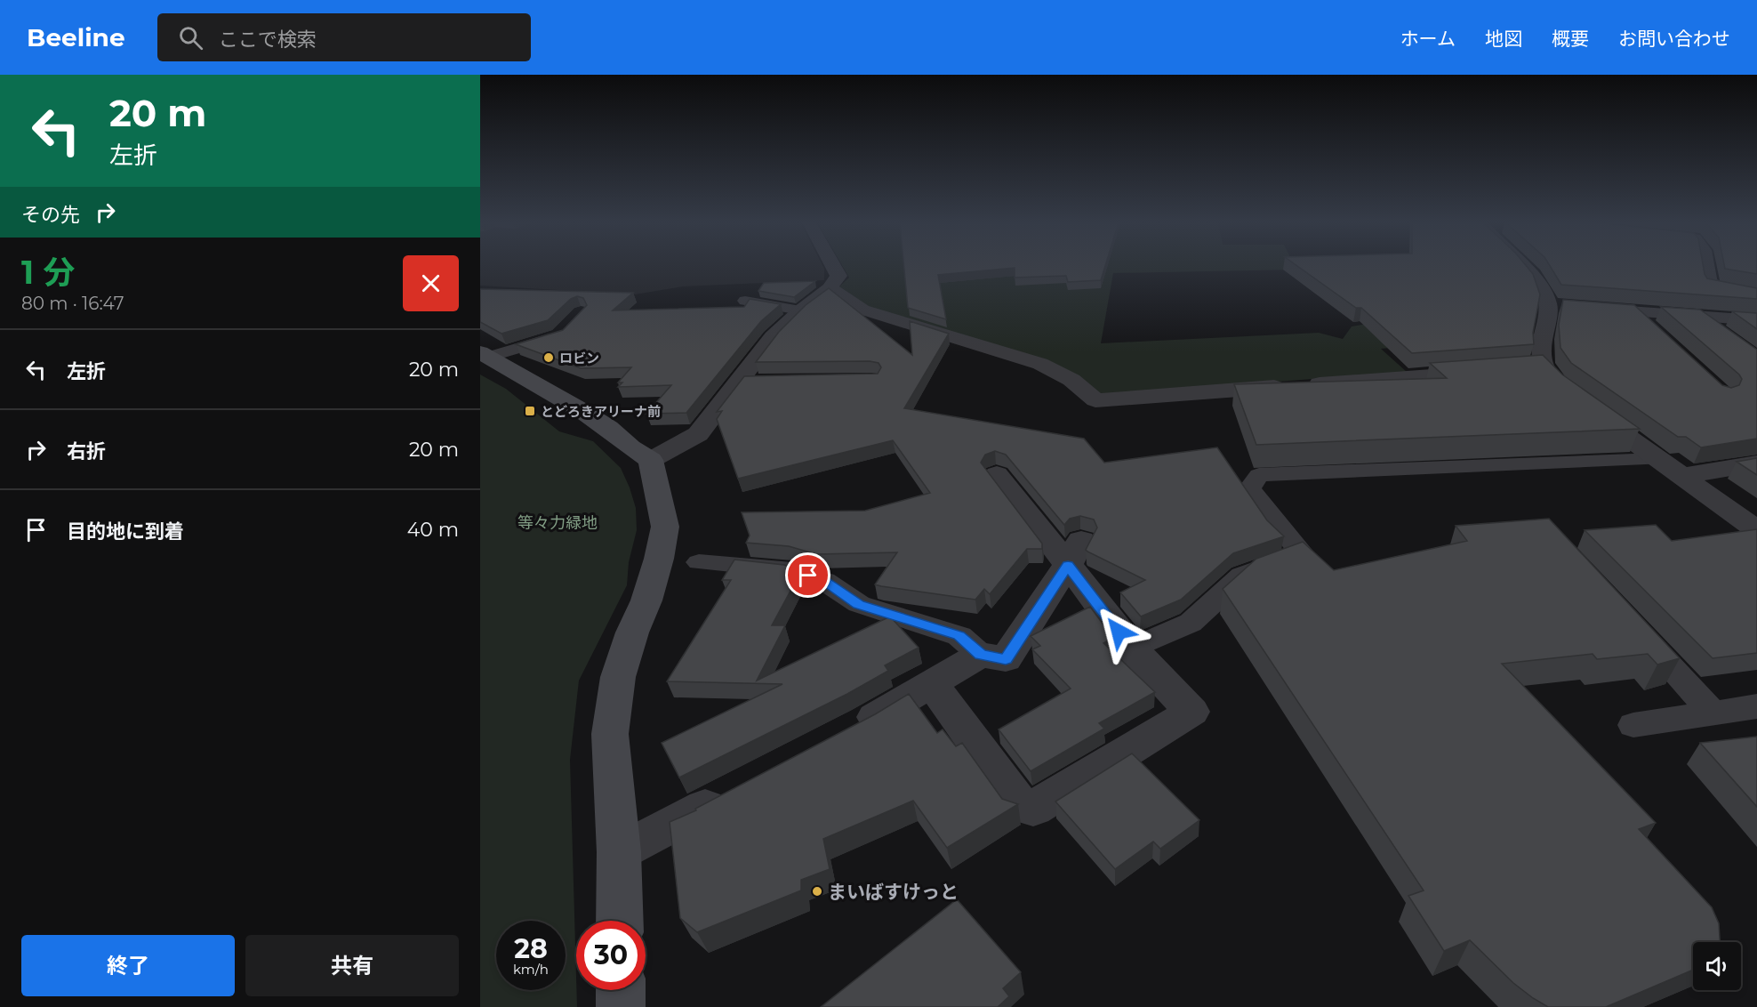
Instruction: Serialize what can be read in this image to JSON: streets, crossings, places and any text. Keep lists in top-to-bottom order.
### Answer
{
  "parks": ["等々力緑地"],
  "places": {
    "other": ["ロビン", "まいばすけっと"],
    "transit": ["とどろきアリーナ前"]
  },
  "page": {
    "header": "Beeline",
    "search": "ここで検索",
    "nav": [
      "ホーム",
      "地図",
      "概要",
      "お問い合わせ"
    ],
    "turn": ["20 m", "左折"],
    "then": "その先",
    "heading": ["1 分", "80 m · 16:47"],
    "list": [
      {
        "name": "左折",
        "value": "20 m"
      },
      {
        "name": "右折",
        "value": "20 m"
      },
      {
        "name": "目的地に到着",
        "value": "40 m"
      }
    ],
    "speed": "28 km/h",
    "limit": "30",
    "buttons": ["終了", "共有"]
  }
}
